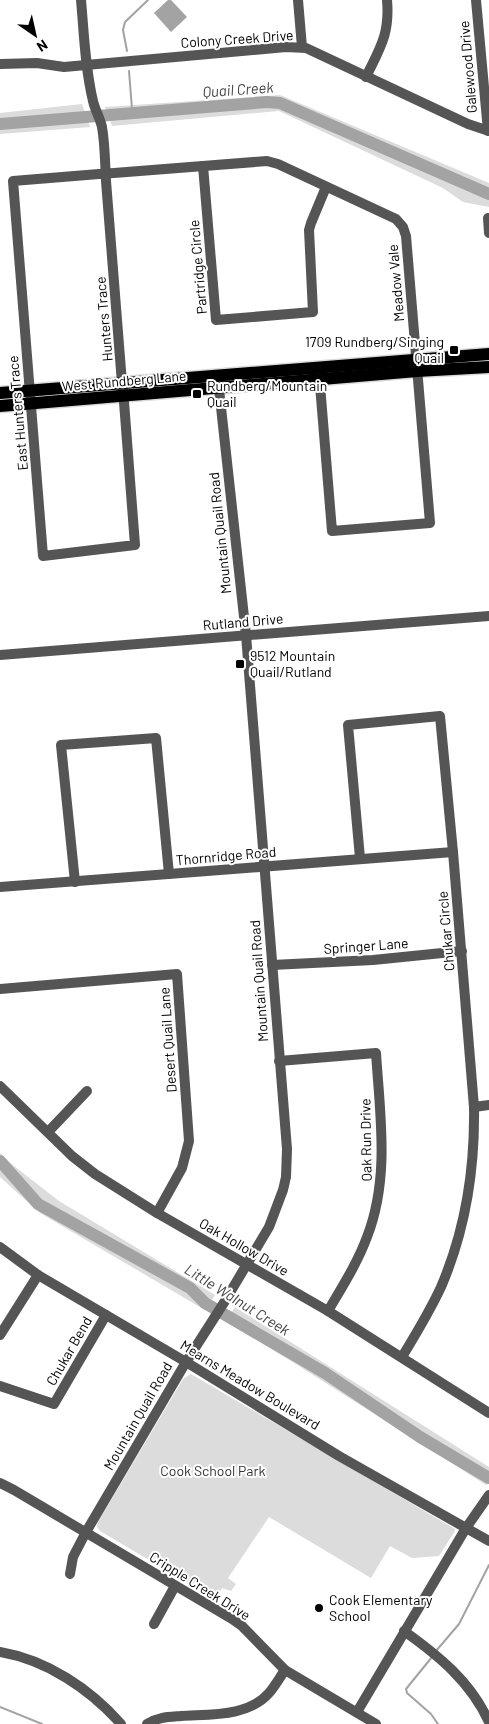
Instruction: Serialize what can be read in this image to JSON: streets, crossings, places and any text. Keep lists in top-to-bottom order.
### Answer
{
  "streets": {
    "main road": ["West Rundberg Lane"],
    "street": [
      "Colony Creek Drive",
      "Galewood Drive",
      "Partridge Circle",
      "Meadow Vale",
      "Hunters Trace",
      "East Hunters Trace",
      "Mountain Quail Road",
      "Rutland Drive",
      "Thornridge Road",
      "Chukar Circle",
      "Springer Lane",
      "Desert Quail Lane",
      "Oak Run Drive",
      "Oak Hollow Drive",
      "Chukar Bend",
      "Mearns Meadow Boulevard",
      "Cripple Creek Drive"
    ]
  },
  "crossings": [
    ["Colony Creek Drive", "Galewood Drive"],
    ["Colony Creek Drive", "Hunters Trace"],
    ["Partridge Circle", "Meadow Vale"],
    ["Meadow Vale", "Hunters Trace"],
    ["Meadow Vale", "West Rundberg Lane"],
    ["Meadow Vale", "East Hunters Trace"],
    ["Hunters Trace", "West Rundberg Lane"],
    ["Hunters Trace", "East Hunters Trace"],
    ["West Rundberg Lane", "East Hunters Trace"],
    ["West Rundberg Lane", "Mountain Quail Road"],
    ["Mountain Quail Road", "Rutland Drive"],
    ["Mountain Quail Road", "Thornridge Road"],
    ["Mountain Quail Road", "Springer Lane"],
    ["Mountain Quail Road", "Oak Run Drive"],
    ["Mountain Quail Road", "Oak Hollow Drive"],
    ["Mountain Quail Road", "Mearns Meadow Boulevard"],
    ["Mountain Quail Road", "Cripple Creek Drive"],
    ["Thornridge Road", "Chukar Circle"],
    ["Chukar Circle", "Springer Lane"],
    ["Chukar Circle", "Oak Hollow Drive"],
    ["Desert Quail Lane", "Oak Hollow Drive"],
    ["Oak Run Drive", "Oak Hollow Drive"],
    ["Chukar Bend", "Mearns Meadow Boulevard"]
  ],
  "water": ["Quail Creek", "Little Walnut Creek"],
  "parks": ["Cook School Park"],
  "places": {
    "transit": ["1709 Rundberg/Singing Quail", "Rundberg/Mountain Quail", "9512 Mountain Quail/Rutland"],
    "other": ["Cook Elementary School"]
  },
  "north": "bottom right"
}
